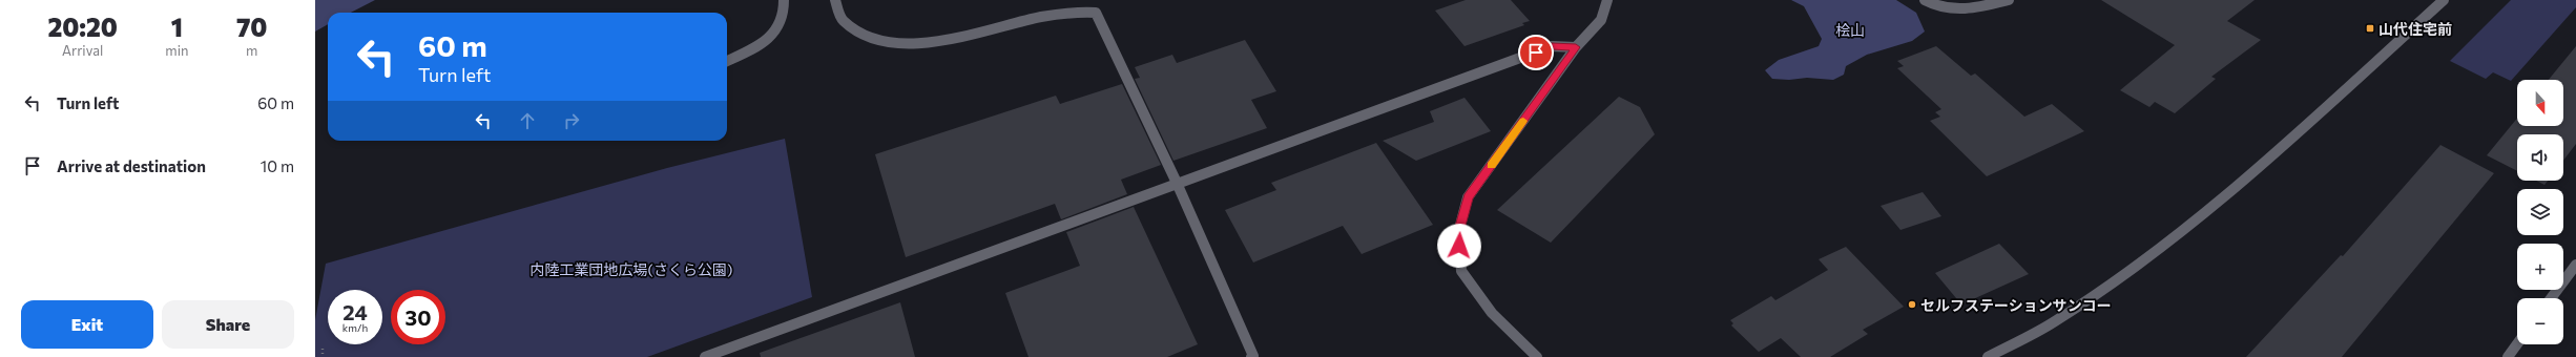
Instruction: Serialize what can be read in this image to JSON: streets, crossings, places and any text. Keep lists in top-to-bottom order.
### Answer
{
  "parks": ["桧山", "内陸工業団地広場(さくら公園)"],
  "places": {
    "transit": ["山代住宅前"],
    "other": ["セルフステーションサンコー"]
  },
  "north": "bottom",
  "page": {
    "eta": [
      "20:20",
      "Arrival",
      "1",
      "min",
      "70",
      "m"
    ],
    "turn": ["60 m", "Turn left"],
    "list": [
      {
        "name": "Turn left",
        "value": "60 m"
      },
      {
        "name": "Arrive at destination",
        "value": "10 m"
      }
    ],
    "map_buttons": ["+", "−"],
    "speed": "24 km/h",
    "limit": "30",
    "buttons": ["Exit", "Share"]
  }
}
